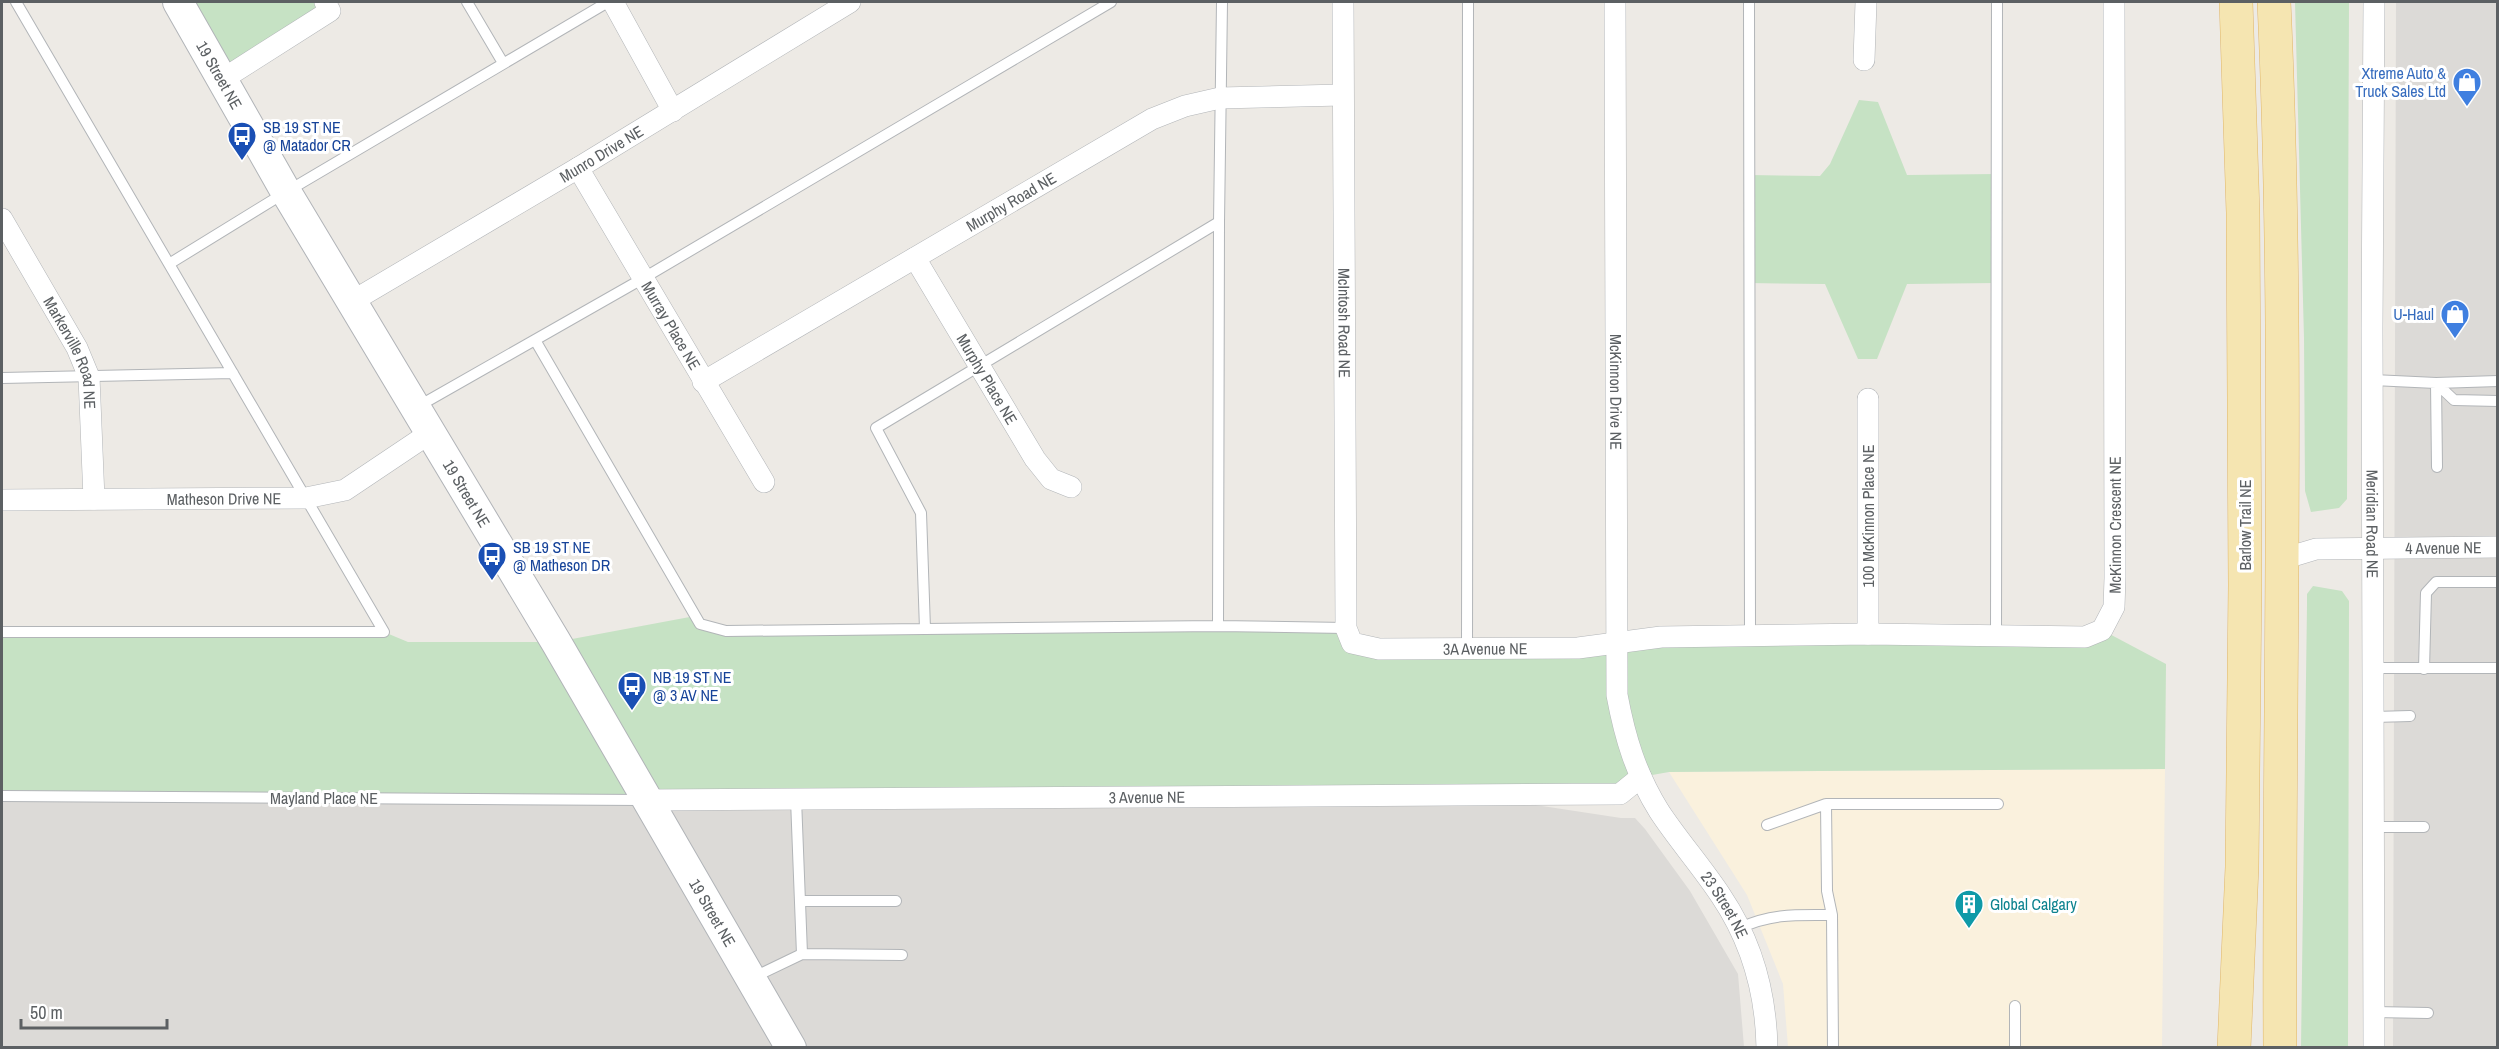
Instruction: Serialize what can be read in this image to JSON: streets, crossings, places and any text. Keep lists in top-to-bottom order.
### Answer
{
  "streets": {
    "main road": ["Barlow Trail NE"],
    "street": [
      "19 Street NE",
      "Munro Drive NE",
      "Murphy Road NE",
      "McIntosh Road NE",
      "Murray Place NE",
      "Markerville Road NE",
      "Murphy Place NE",
      "McKinnon Drive NE",
      "Matheson Drive NE",
      "100 McKinnon Place NE",
      "Meridian Road NE",
      "McKinnon Crescent NE",
      "4 Avenue NE",
      "3A Avenue NE",
      "3 Avenue NE",
      "23 Street NE"
    ],
    "lane": ["Mayland Place NE"]
  },
  "crossings": [
    ["19 Street NE", "Munro Drive NE"],
    ["19 Street NE", "Matheson Drive NE"],
    ["19 Street NE", "3 Avenue NE"],
    ["19 Street NE", "Mayland Place NE"],
    ["Munro Drive NE", "Murray Place NE"],
    ["Murphy Road NE", "McIntosh Road NE"],
    ["Murphy Road NE", "Murray Place NE"],
    ["Murphy Road NE", "Murphy Place NE"],
    ["McIntosh Road NE", "3A Avenue NE"],
    ["Markerville Road NE", "Matheson Drive NE"],
    ["McKinnon Drive NE", "McKinnon Crescent NE"],
    ["McKinnon Drive NE", "3A Avenue NE"],
    ["McKinnon Drive NE", "3 Avenue NE"],
    ["McKinnon Drive NE", "23 Street NE"],
    ["100 McKinnon Place NE", "McKinnon Crescent NE"],
    ["Meridian Road NE", "4 Avenue NE"],
    ["McKinnon Crescent NE", "3A Avenue NE"],
    ["3 Avenue NE", "Mayland Place NE"],
    ["3 Avenue NE", "23 Street NE"]
  ],
  "places": {
    "shop": ["Xtreme Auto & Truck Sales Ltd", "U-Haul"],
    "bus stop": ["SB 19 ST NE @ Matador CR", "SB 19 ST NE @ Matheson DR", "NB 19 ST NE @ 3 AV NE"],
    "building": ["Global Calgary"]
  },
  "scale_bar": "50 m"
}
